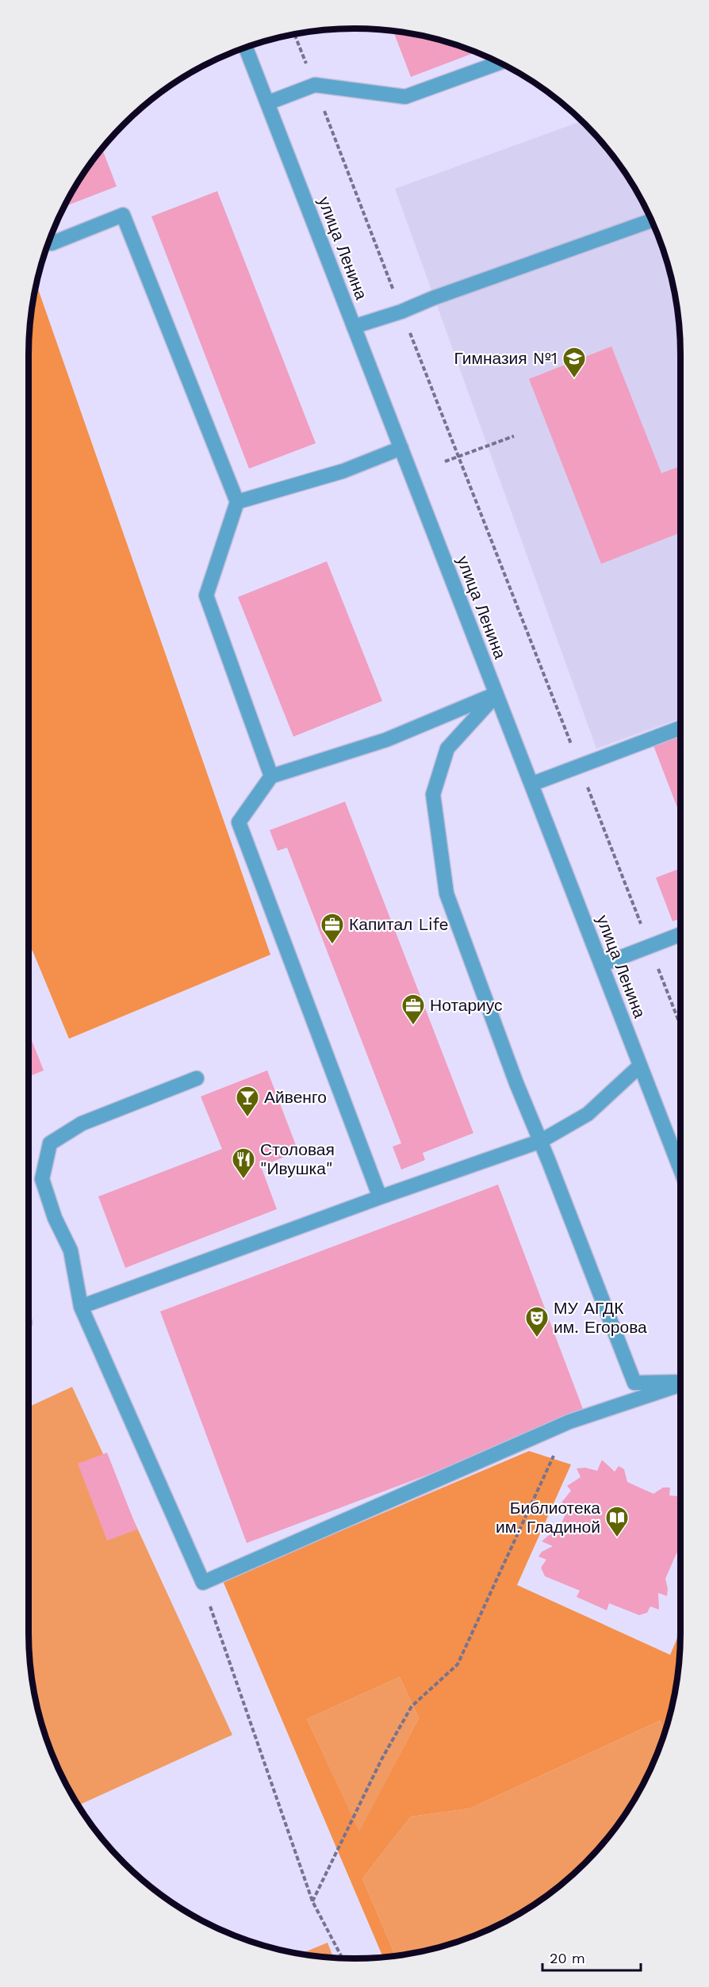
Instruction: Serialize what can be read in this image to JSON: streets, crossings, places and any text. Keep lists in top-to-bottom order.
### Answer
{
  "streets": {
    "street": ["улица Ленина"]
  },
  "places": {
    "school or university": ["Гимназия №1"],
    "office": ["Капитал Life", "Нотариус"],
    "bar": ["Айвенго"],
    "restaurant": ["Столовая \"Ивушка\""],
    "theatre": ["МУ АГДК им. Егорова"],
    "library": ["Библиотека им. Гладиной"]
  },
  "scale_bar": "20 m"
}
